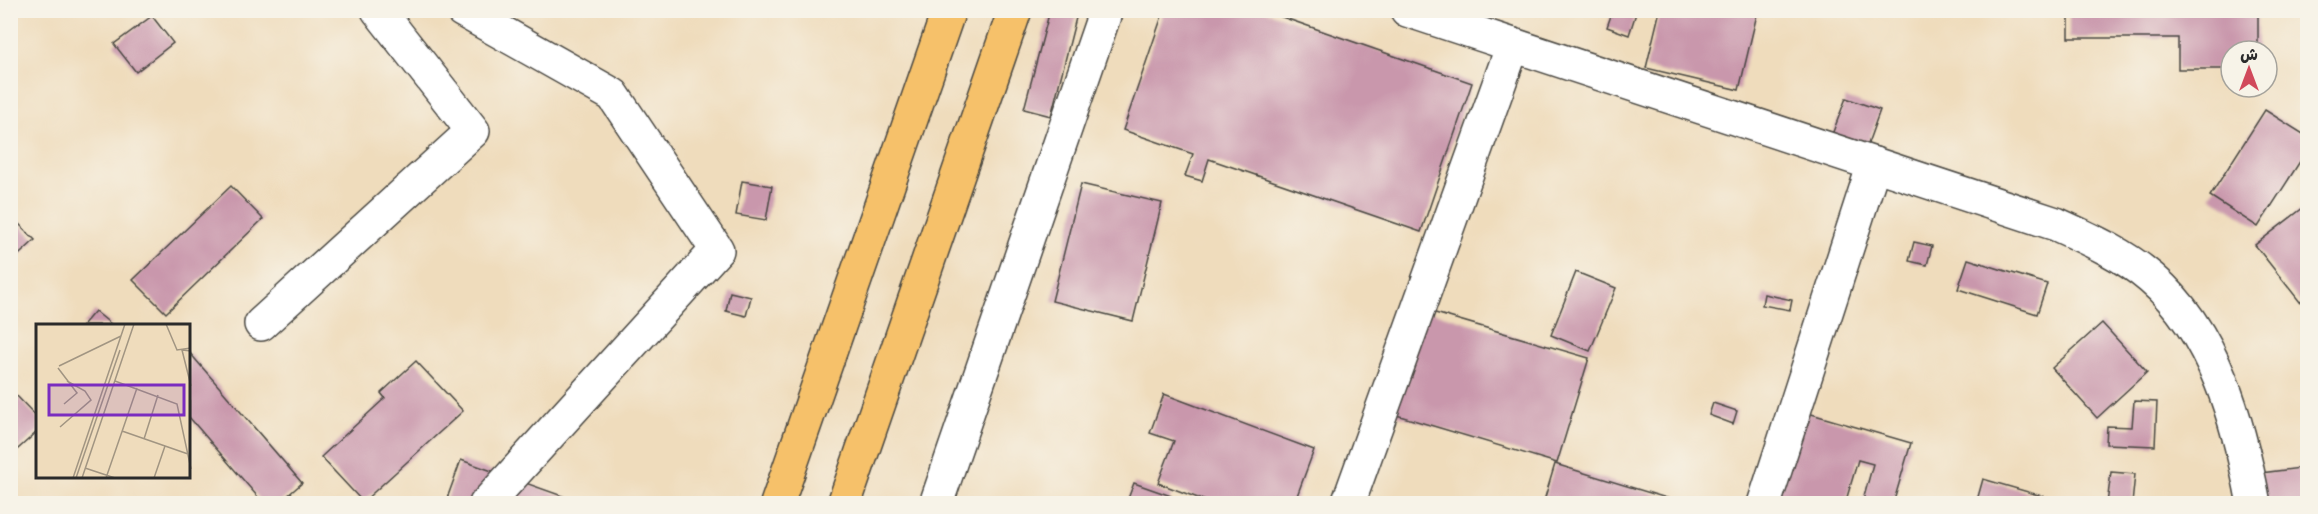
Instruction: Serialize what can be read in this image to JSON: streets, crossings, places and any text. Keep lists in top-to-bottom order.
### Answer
{
  "north": "top"
}
